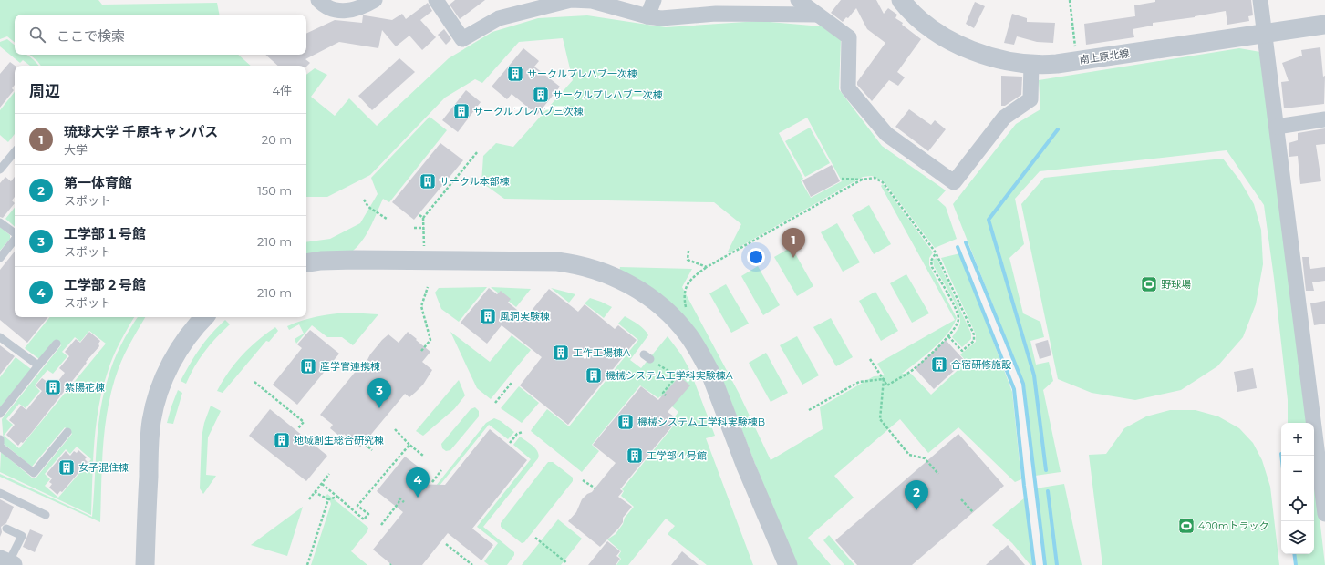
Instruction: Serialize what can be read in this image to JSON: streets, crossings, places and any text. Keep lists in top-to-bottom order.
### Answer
{
  "streets": {
    "street": ["南上原北線"]
  },
  "places": {
    "building": [
      "サークルプレハブ一次棟",
      "サークルプレハブ二次棟",
      "サークルプレハブ三次棟",
      "サークル本部棟",
      "風洞実験棟",
      "工作工場棟A",
      "合宿研修施設",
      "産学官連携棟",
      "機械システム工学科実験棟A",
      "紫陽花棟",
      "機械システム工学科実験棟B",
      "地域創生総合研究棟",
      "工学部４号館",
      "女子混住棟"
    ],
    "sports": ["野球場", "400mトラック"]
  },
  "page": {
    "search": "ここで検索",
    "heading": ["周辺", "4件"],
    "list": [
      {
        "mark": "1",
        "name": "琉球大学 千原キャンパス",
        "note": "大学",
        "value": "20 m"
      },
      {
        "mark": "2",
        "name": "第一体育館",
        "note": "スポット",
        "value": "150 m"
      },
      {
        "mark": "3",
        "name": "工学部１号館",
        "note": "スポット",
        "value": "210 m"
      },
      {
        "mark": "4",
        "name": "工学部２号館",
        "note": "スポット",
        "value": "210 m"
      }
    ],
    "pins": [
      "1",
      "3",
      "4",
      "2"
    ],
    "map_buttons": ["+", "−"]
  }
}
